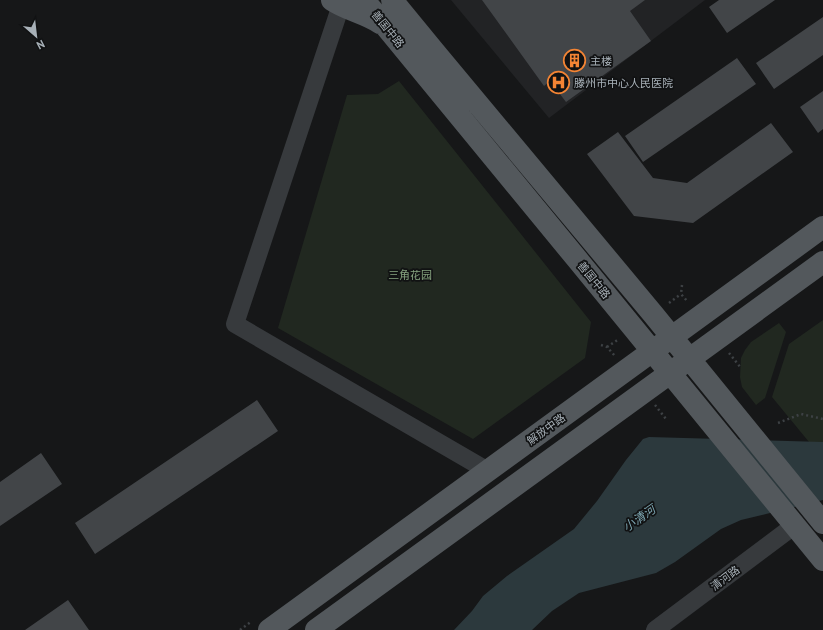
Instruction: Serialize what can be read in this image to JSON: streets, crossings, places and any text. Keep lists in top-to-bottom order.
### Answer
{
  "streets": {
    "main road": ["善国中路", "解放中路"],
    "street": ["清河路"]
  },
  "crossings": [
    ["善国中路", "解放中路"],
    ["善国中路", "清河路"]
  ],
  "water": ["小清河"],
  "parks": ["三角花园"],
  "places": {
    "building": ["主楼"],
    "hospital": ["滕州市中心人民医院"]
  },
  "north": "bottom right"
}
